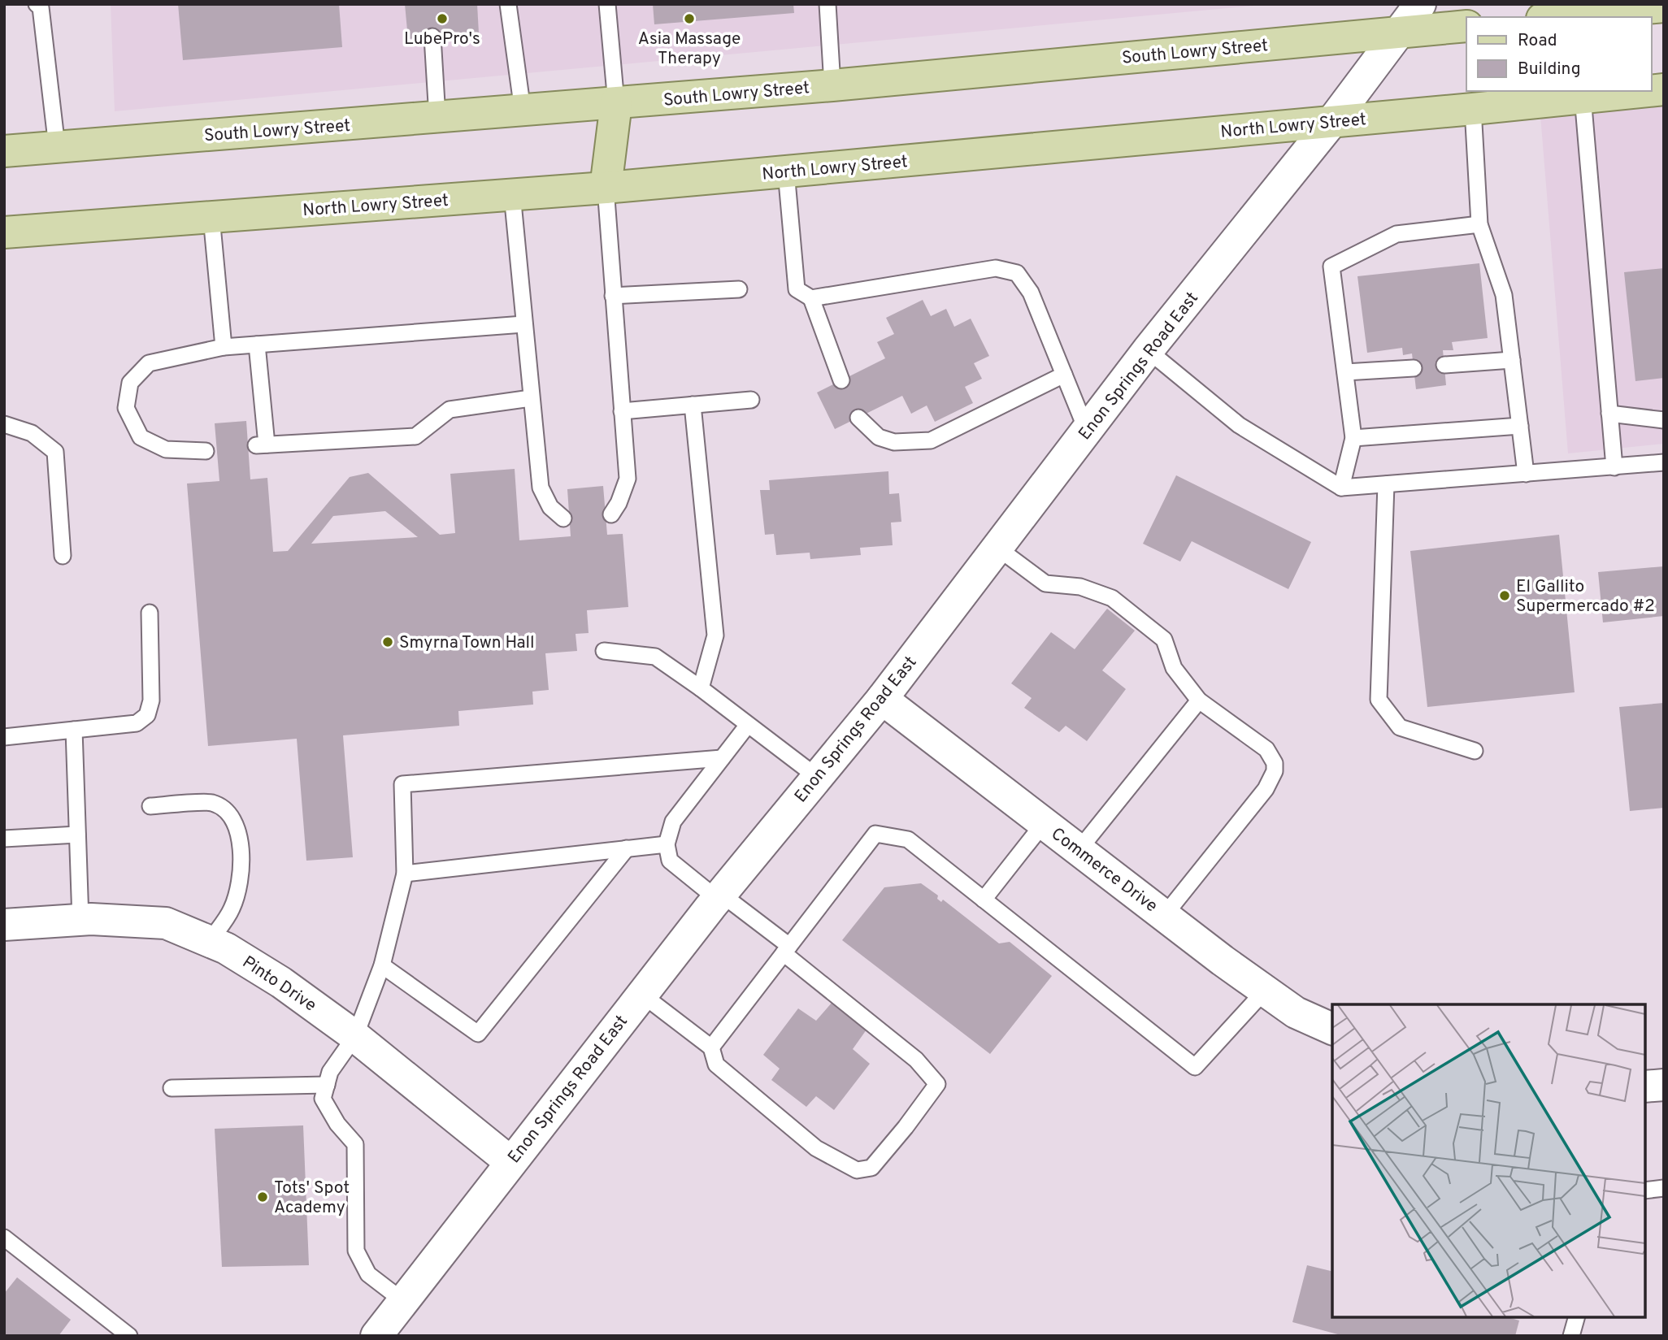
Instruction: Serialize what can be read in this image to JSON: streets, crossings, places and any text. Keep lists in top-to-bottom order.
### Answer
{
  "streets": {
    "main road": ["South Lowry Street", "North Lowry Street"],
    "street": ["Enon Springs Road East", "Commerce Drive", "Pinto Drive"]
  },
  "crossings": [
    ["South Lowry Street", "Enon Springs Road East"],
    ["North Lowry Street", "Enon Springs Road East"],
    ["Enon Springs Road East", "Commerce Drive"],
    ["Enon Springs Road East", "Pinto Drive"]
  ],
  "places": [
    "LubePro's",
    "Asia Massage Therapy",
    "El Gallito Supermercado #2",
    "Smyrna Town Hall",
    "Tots' Spot Academy"
  ],
  "legend": ["Road", "Building"]
}
